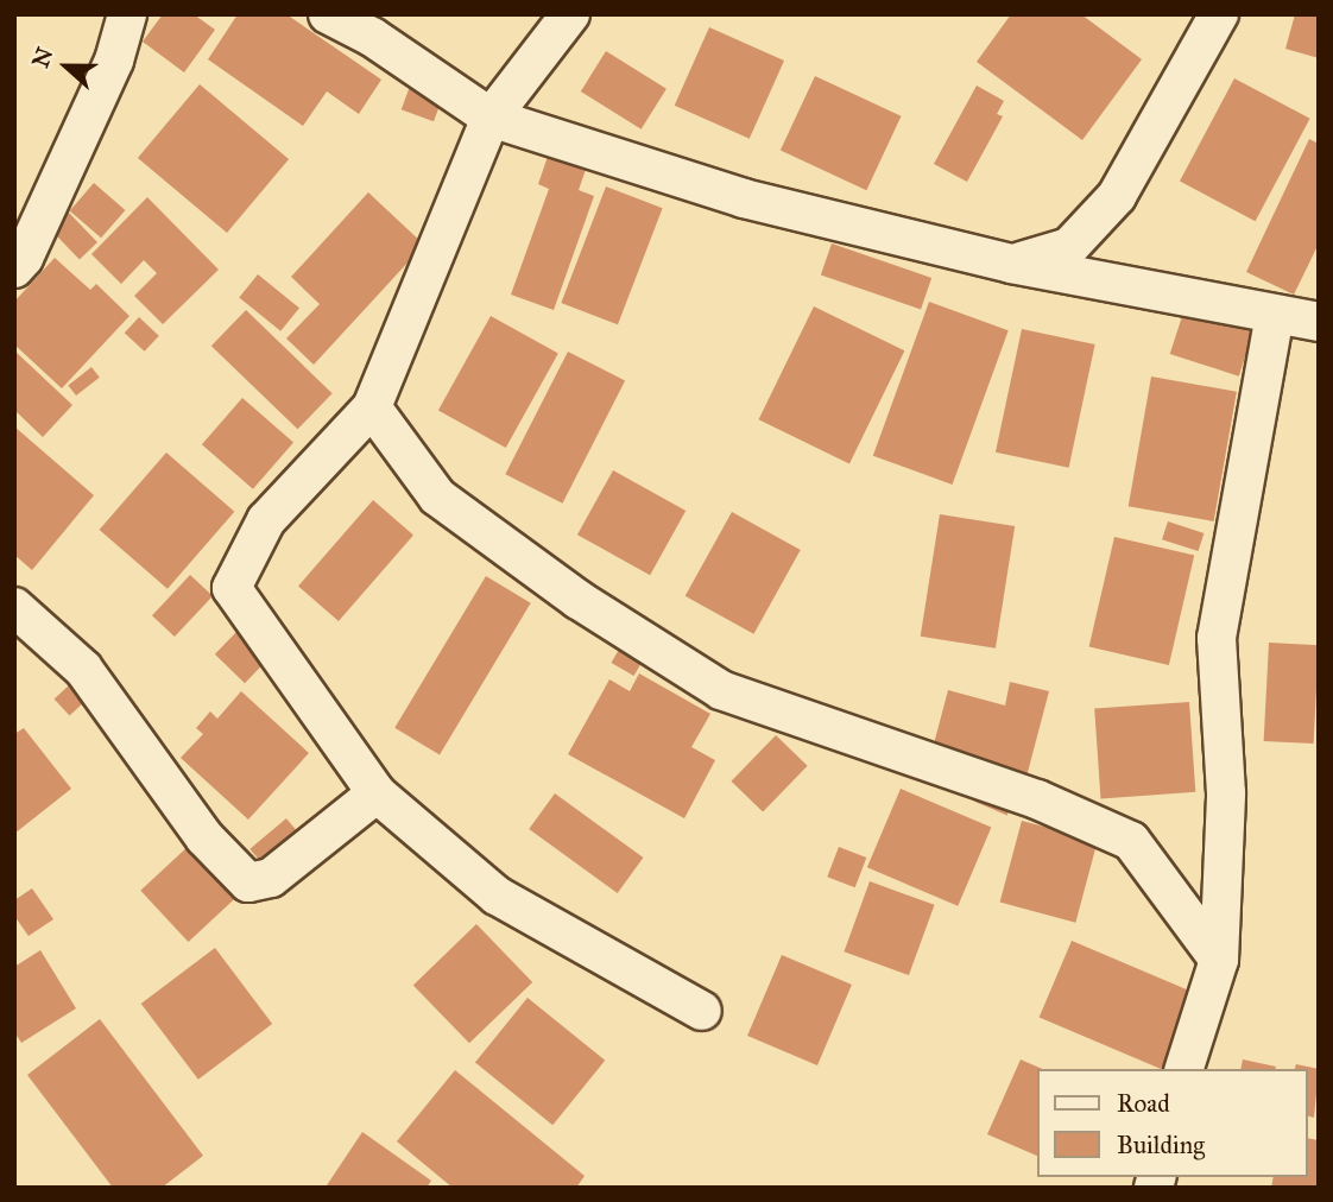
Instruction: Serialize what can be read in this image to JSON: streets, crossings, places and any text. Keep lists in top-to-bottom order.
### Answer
{
  "legend": ["Road", "Building"],
  "north": "left"
}
